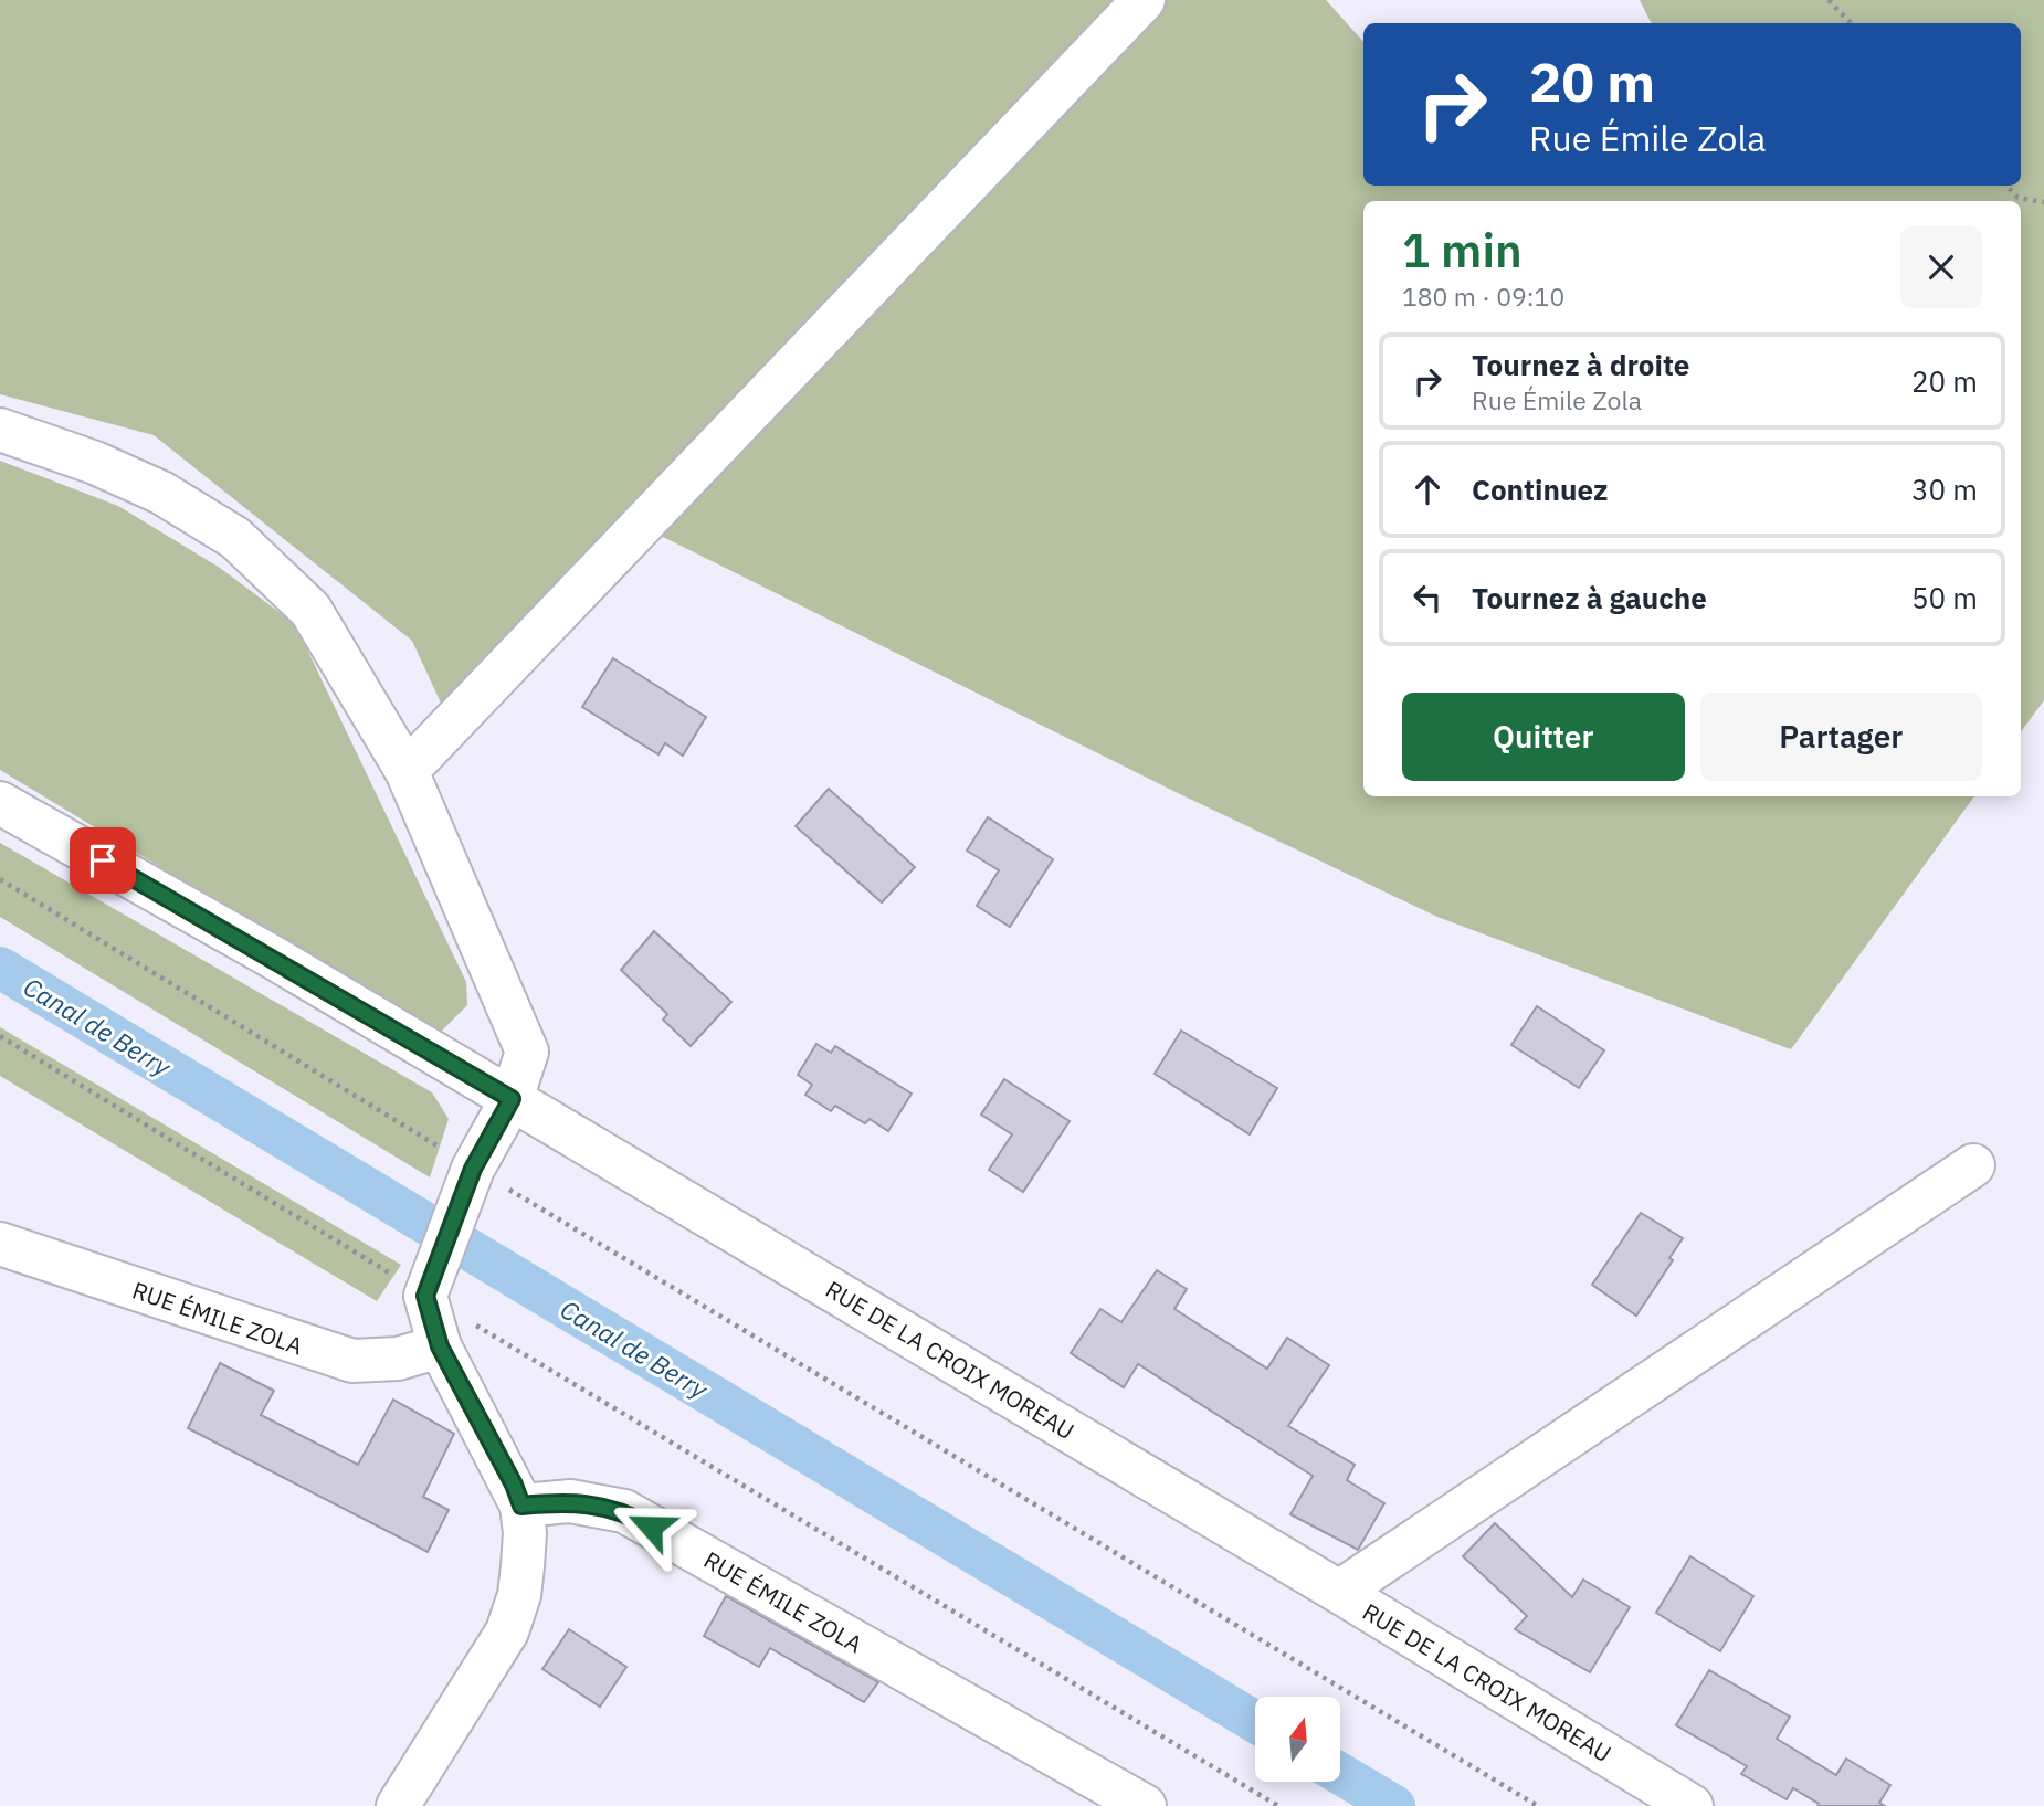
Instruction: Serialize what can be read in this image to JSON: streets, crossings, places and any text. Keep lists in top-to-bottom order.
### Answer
{
  "streets": {
    "street": ["RUE ÉMILE ZOLA", "RUE DE LA CROIX MOREAU"]
  },
  "water": ["Canal de Berry"],
  "north": "top",
  "page": {
    "turn": ["20 m", "Rue Émile Zola"],
    "heading": ["1 min", "180 m · 09:10"],
    "list": [
      {
        "name": "Tournez à droite",
        "note": "Rue Émile Zola",
        "value": "20 m"
      },
      {
        "name": "Continuez",
        "value": "30 m"
      },
      {
        "name": "Tournez à gauche",
        "value": "50 m"
      }
    ],
    "buttons": ["Quitter", "Partager"]
  }
}
